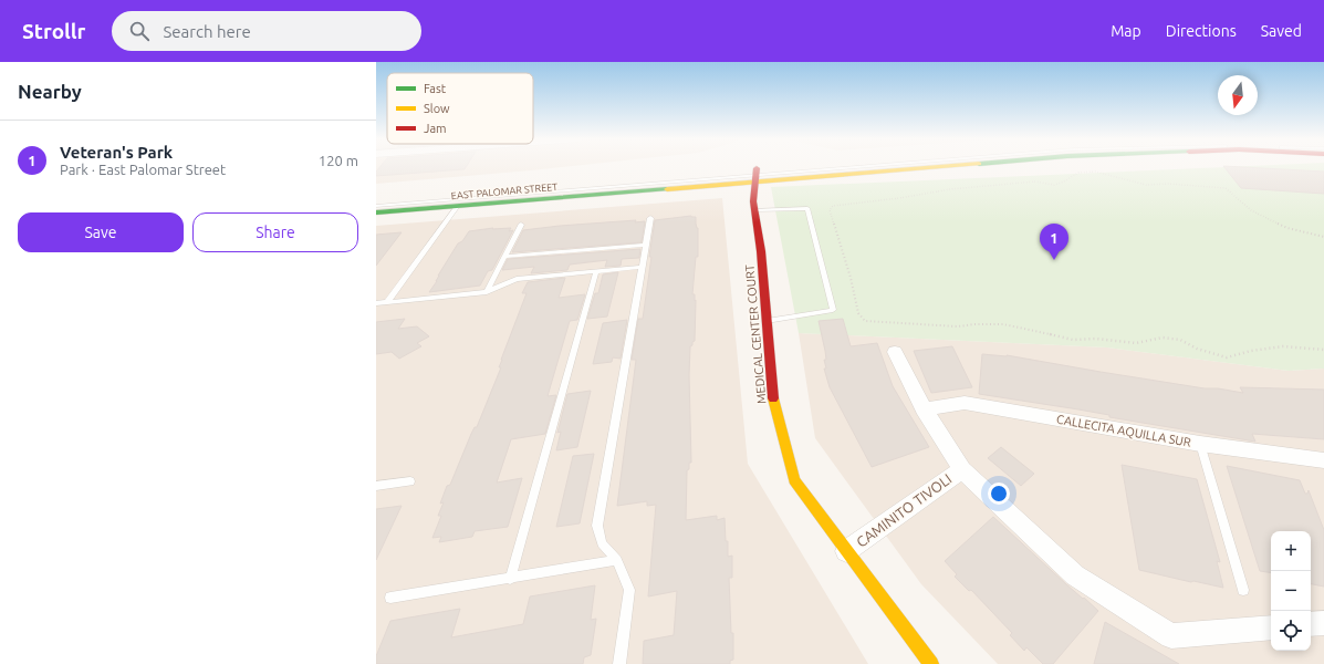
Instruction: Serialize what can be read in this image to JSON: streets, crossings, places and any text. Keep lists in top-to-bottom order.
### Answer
{
  "streets": {
    "main road": ["EAST PALOMAR STREET", "MEDICAL CENTER COURT"],
    "street": ["CALLECITA AQUILLA SUR", "CAMINITO TIVOLI"]
  },
  "crossings": [
    ["EAST PALOMAR STREET", "MEDICAL CENTER COURT"],
    ["MEDICAL CENTER COURT", "CAMINITO TIVOLI"]
  ],
  "legend": ["Fast", "Slow", "Jam"],
  "north": "bottom",
  "page": {
    "header": "Strollr",
    "search": "Search here",
    "nav": ["Map", "Directions", "Saved"],
    "heading": "Nearby",
    "list": [
      {
        "mark": "1",
        "name": "Veteran's Park",
        "note": "Park · East Palomar Street",
        "value": "120 m"
      }
    ],
    "buttons": ["Save", "Share"],
    "pins": "1",
    "map_buttons": ["+", "−"]
  }
}
